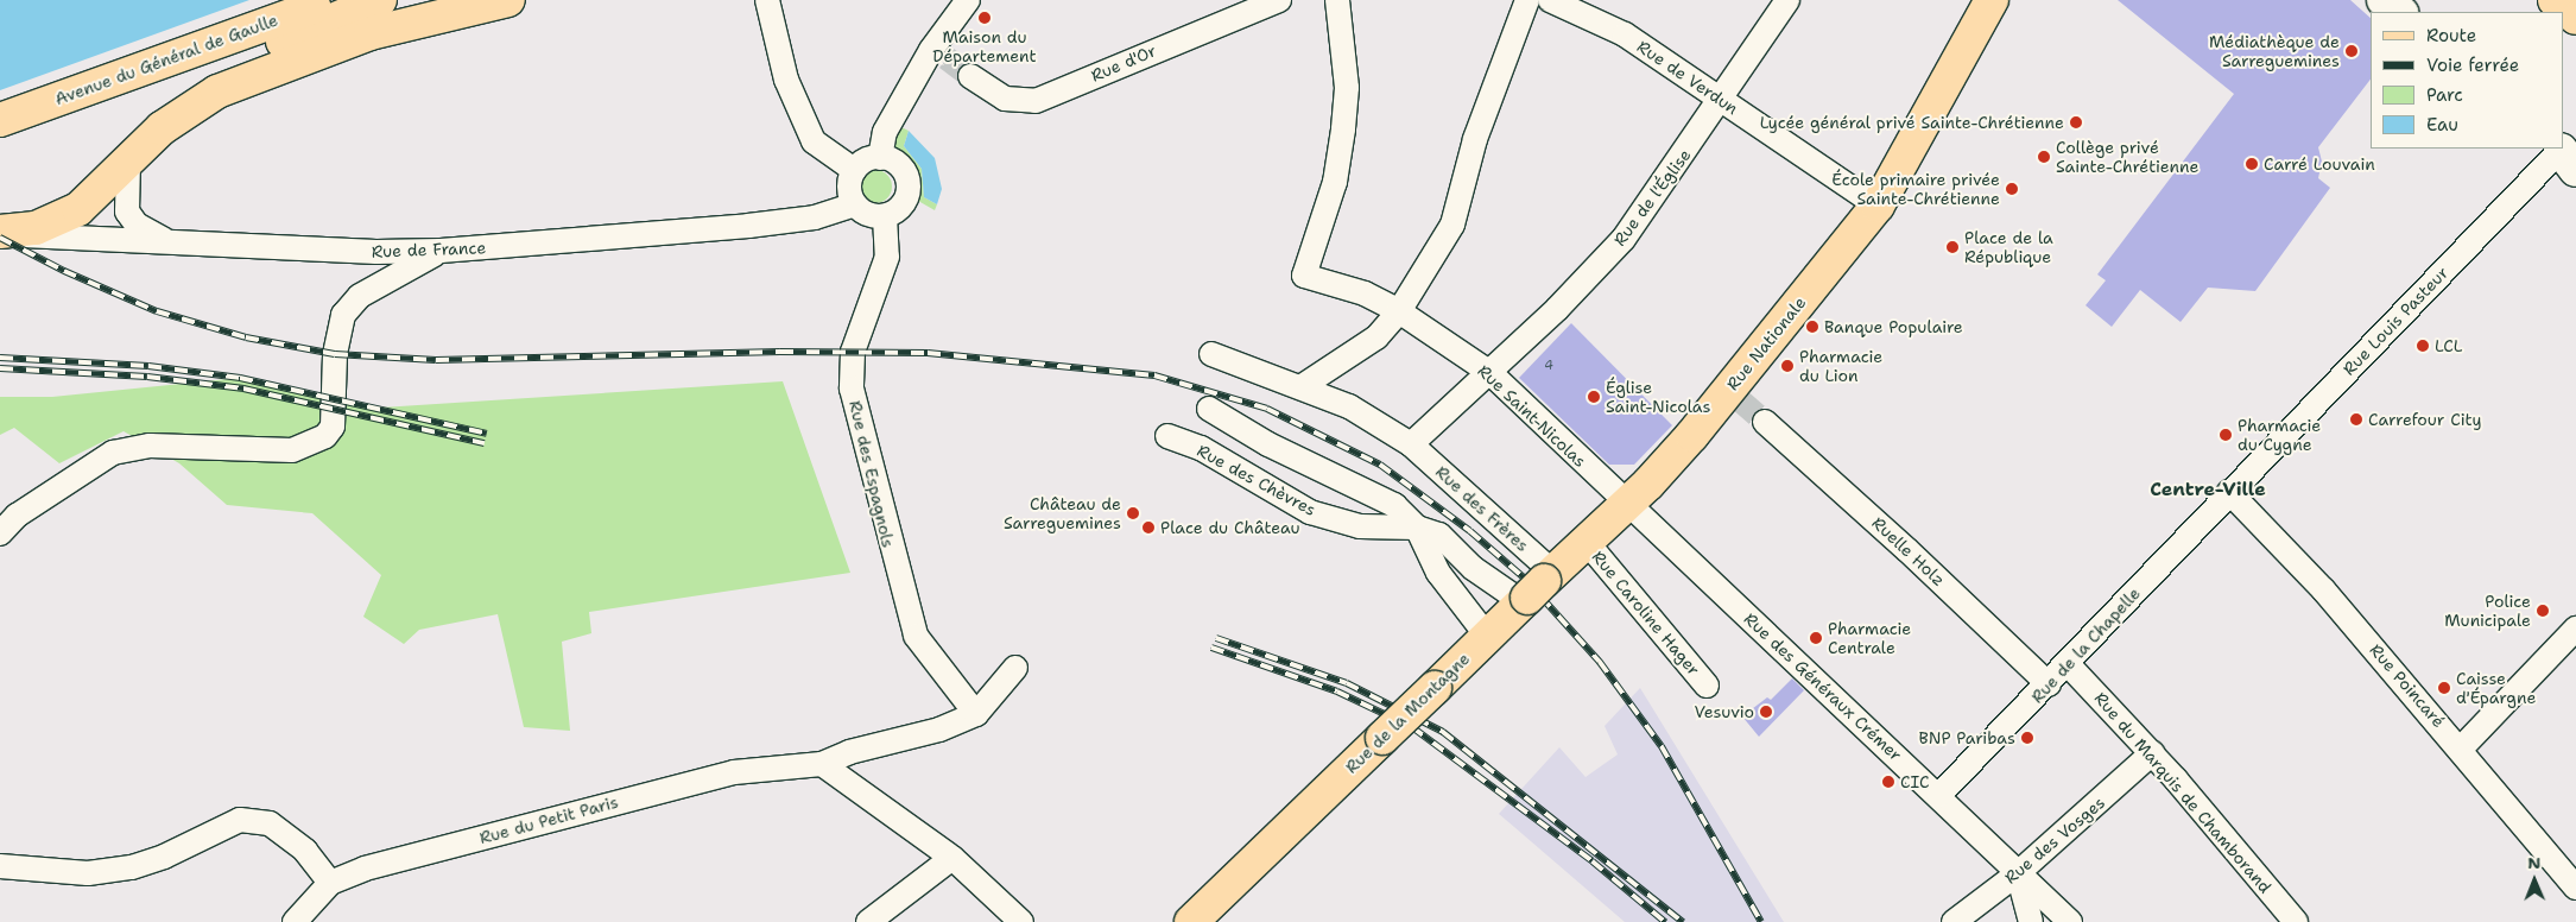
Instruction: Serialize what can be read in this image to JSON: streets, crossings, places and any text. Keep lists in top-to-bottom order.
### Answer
{
  "streets": {
    "main road": ["Avenue du Général de Gaulle", "Rue Nationale", "Rue de la Montagne"],
    "street": [
      "Rue d'Or",
      "Rue de Verdun",
      "Rue de l'Église",
      "Rue de France",
      "Rue Louis Pasteur",
      "Rue Saint-Nicolas",
      "Rue des Espagnols",
      "Rue des Chèvres",
      "Rue des Frères",
      "Ruelle Holz",
      "Rue Caroline Hager",
      "Rue de la Chapelle",
      "Rue Poincaré",
      "Rue des Généraux Crémer",
      "Rue du Marquis de Chamborand",
      "Rue du Petit Paris",
      "Rue des Vosges"
    ]
  },
  "crossings": [
    ["Rue de Verdun", "Rue de l'Église"],
    ["Rue de Verdun", "Rue Nationale"],
    ["Rue de l'Église", "Rue Saint-Nicolas"],
    ["Rue de France", "Rue des Espagnols"],
    ["Rue Louis Pasteur", "Rue de la Chapelle"],
    ["Rue Louis Pasteur", "Rue Poincaré"],
    ["Rue Nationale", "Rue Saint-Nicolas"],
    ["Rue Nationale", "Rue des Généraux Crémer"],
    ["Rue Nationale", "Rue de la Montagne"],
    ["Rue Saint-Nicolas", "Rue des Généraux Crémer"],
    ["Rue Saint-Nicolas", "Rue de la Montagne"],
    ["Rue des Espagnols", "Rue du Petit Paris"],
    ["Rue des Chèvres", "Rue des Frères"],
    ["Rue des Chèvres", "Rue de la Montagne"],
    ["Rue des Frères", "Rue de la Montagne"],
    ["Ruelle Holz", "Rue de la Chapelle"],
    ["Rue Caroline Hager", "Rue de la Montagne"],
    ["Rue de la Chapelle", "Rue Poincaré"],
    ["Rue de la Chapelle", "Rue des Généraux Crémer"],
    ["Rue de la Chapelle", "Rue du Marquis de Chamborand"],
    ["Rue des Généraux Crémer", "Rue de la Montagne"],
    ["Rue des Généraux Crémer", "Rue des Vosges"],
    ["Rue du Marquis de Chamborand", "Rue des Vosges"]
  ],
  "districts": ["Centre-Ville"],
  "places": [
    "Maison du Département",
    "Médiathèque de Sarreguemines",
    "Lycée général privé Sainte-Chrétienne",
    "Collège privé Sainte-Chrétienne",
    "Carré Louvain",
    "École primaire privée Sainte-Chrétienne",
    "Place de la République",
    "Banque Populaire",
    "LCL",
    "Pharmacie du Lion",
    "Église Saint-Nicolas",
    "Carrefour City",
    "Pharmacie du Cygne",
    "Château de Sarreguemines",
    "Place du Château",
    "Police Municipale",
    "Pharmacie Centrale",
    "Caisse d'Épargne",
    "Vesuvio",
    "BNP Paribas",
    "CIC"
  ],
  "house_numbers": ["4"],
  "legend": [
    "Route",
    "Voie ferrée",
    "Parc",
    "Eau"
  ],
  "north": "top"
}
